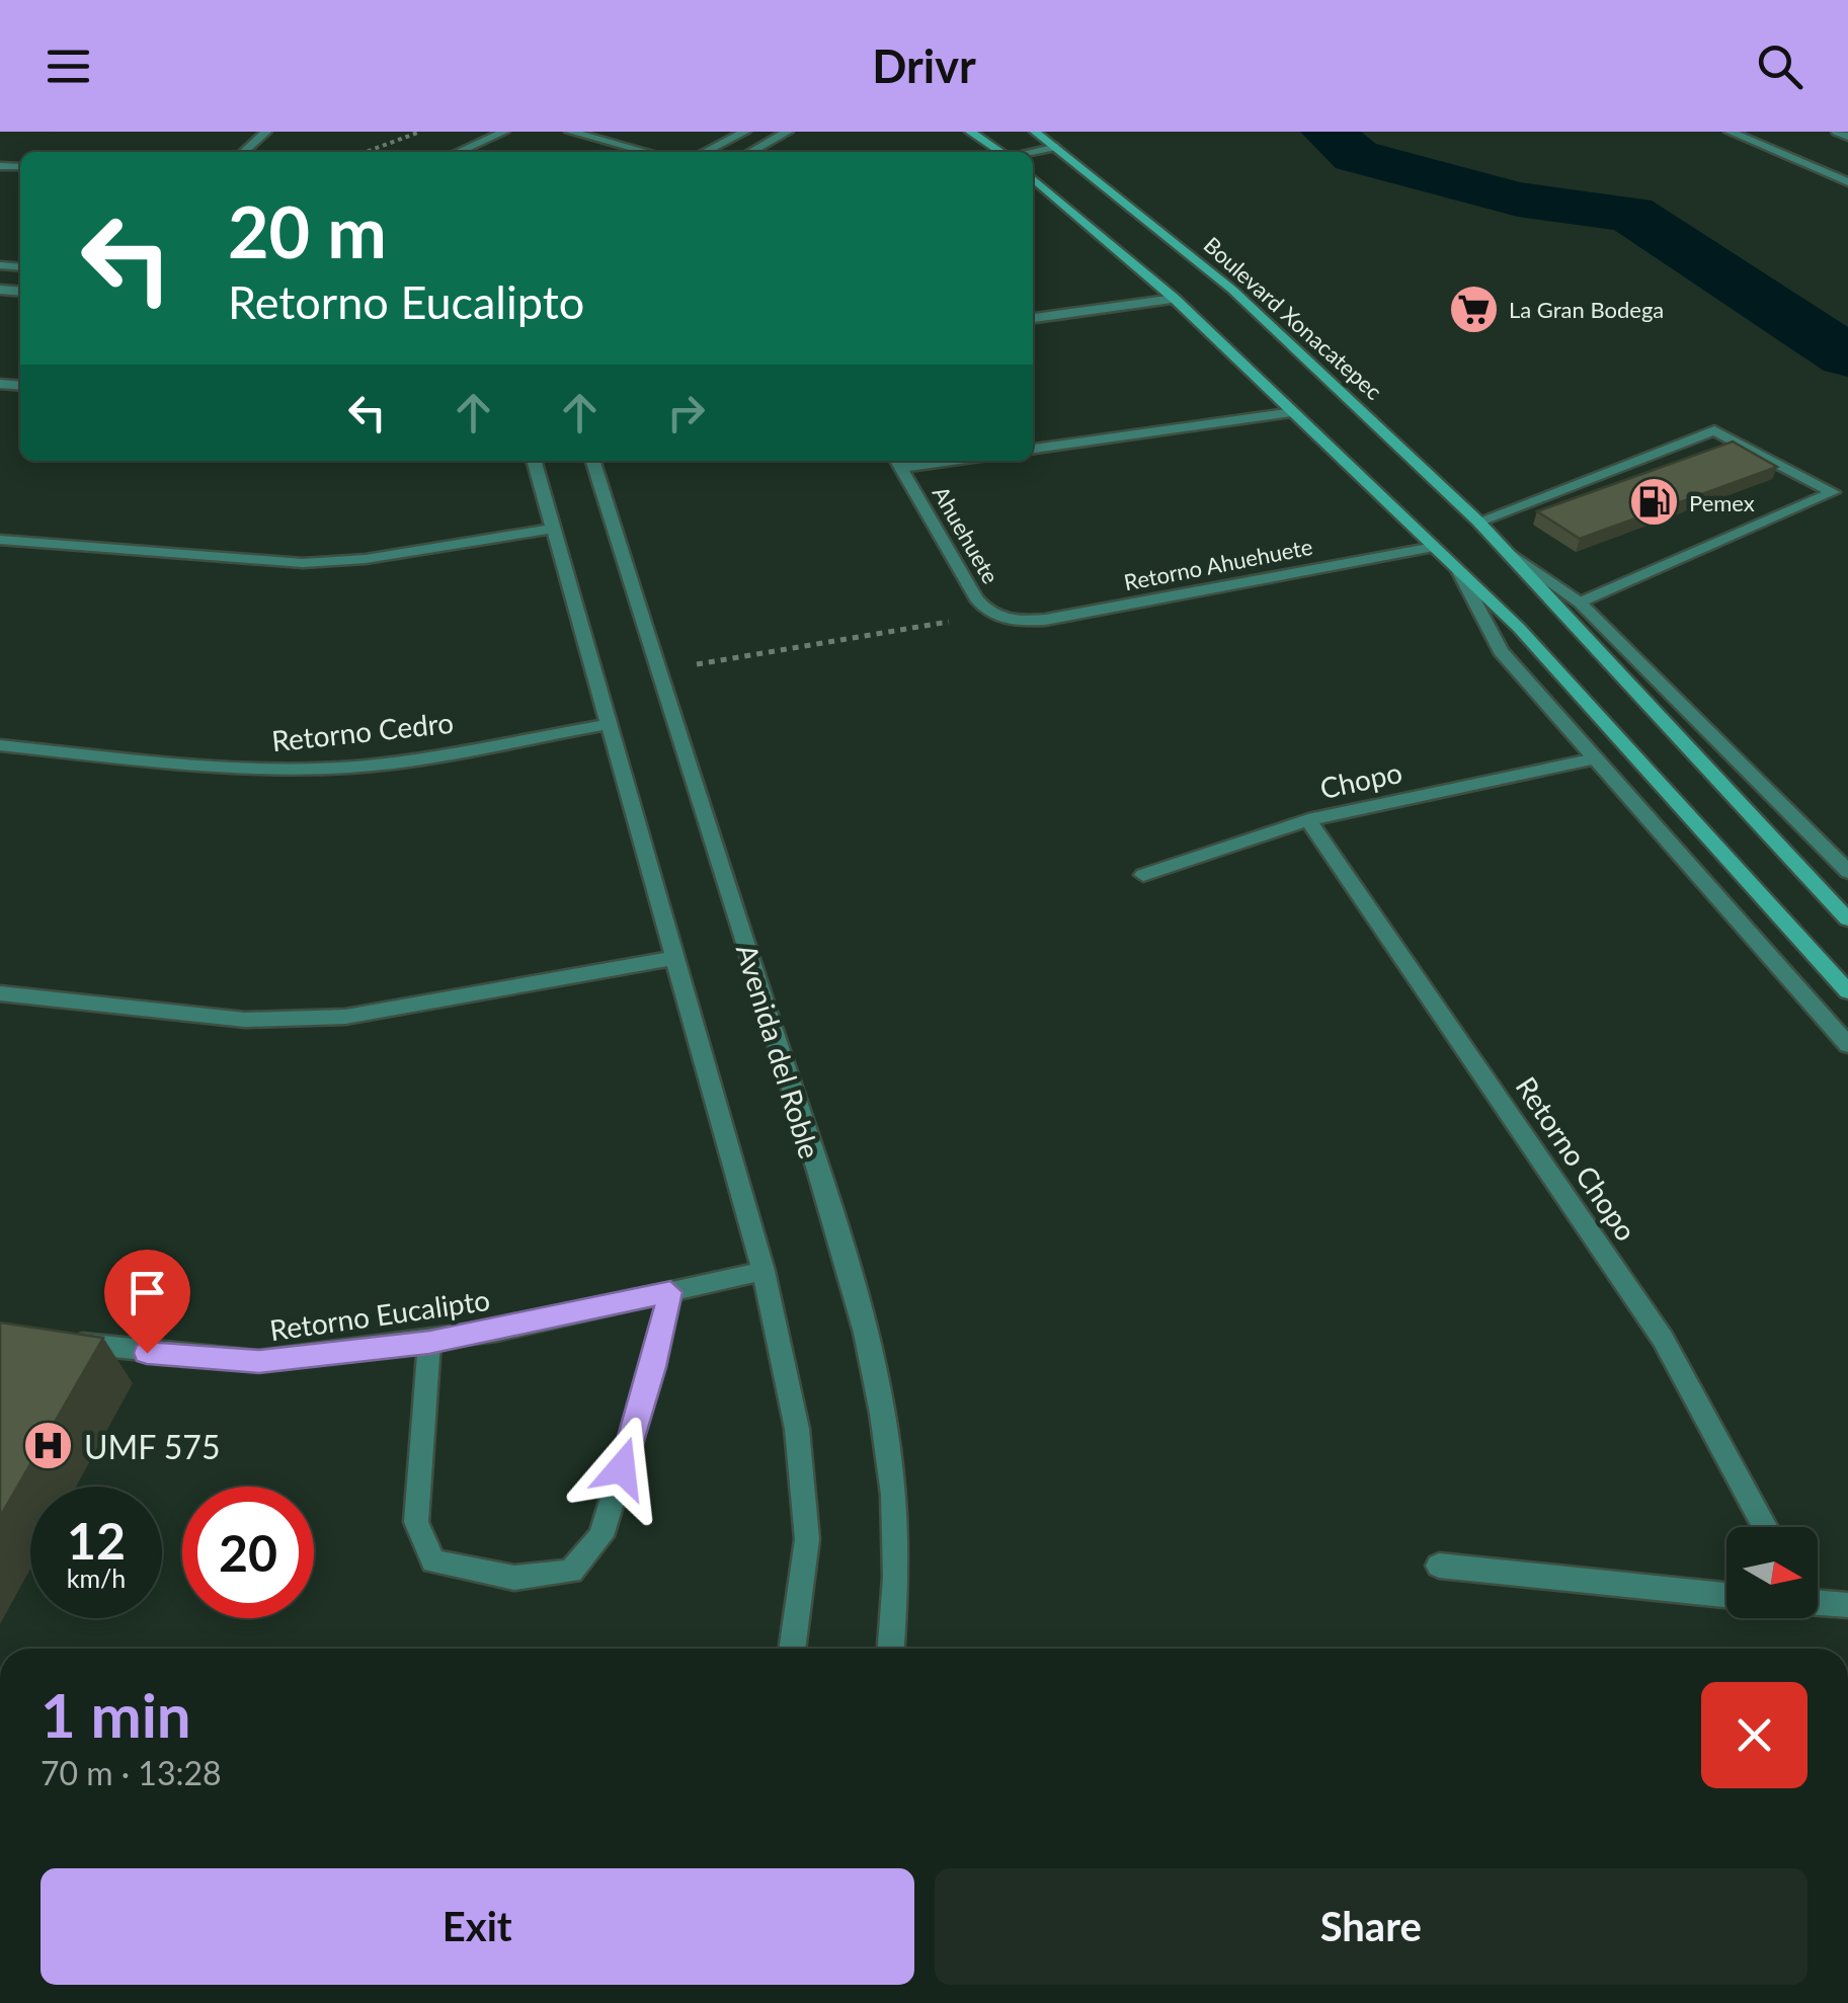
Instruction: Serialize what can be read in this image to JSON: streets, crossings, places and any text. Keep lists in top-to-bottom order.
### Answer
{
  "streets": {
    "main road": ["Boulevard Xonacatepec"],
    "street": [
      "Ahuehuete",
      "Retorno Ahuehuete",
      "Retorno Cedro",
      "Chopo",
      "Avenida del Roble",
      "Retorno Chopo",
      "Retorno Eucalipto"
    ]
  },
  "crossings": [
    ["Ahuehuete", "Retorno Ahuehuete"],
    ["Chopo", "Retorno Chopo"]
  ],
  "places": {
    "supermarket": ["La Gran Bodega"],
    "fuel station": ["Pemex"],
    "hospital": ["UMF 575"]
  },
  "north": "right",
  "page": {
    "header": "Drivr",
    "turn": ["20 m", "Retorno Eucalipto"],
    "speed": "12 km/h",
    "limit": "20",
    "heading": ["1 min", "70 m · 13:28"],
    "buttons": ["Exit", "Share"]
  }
}
